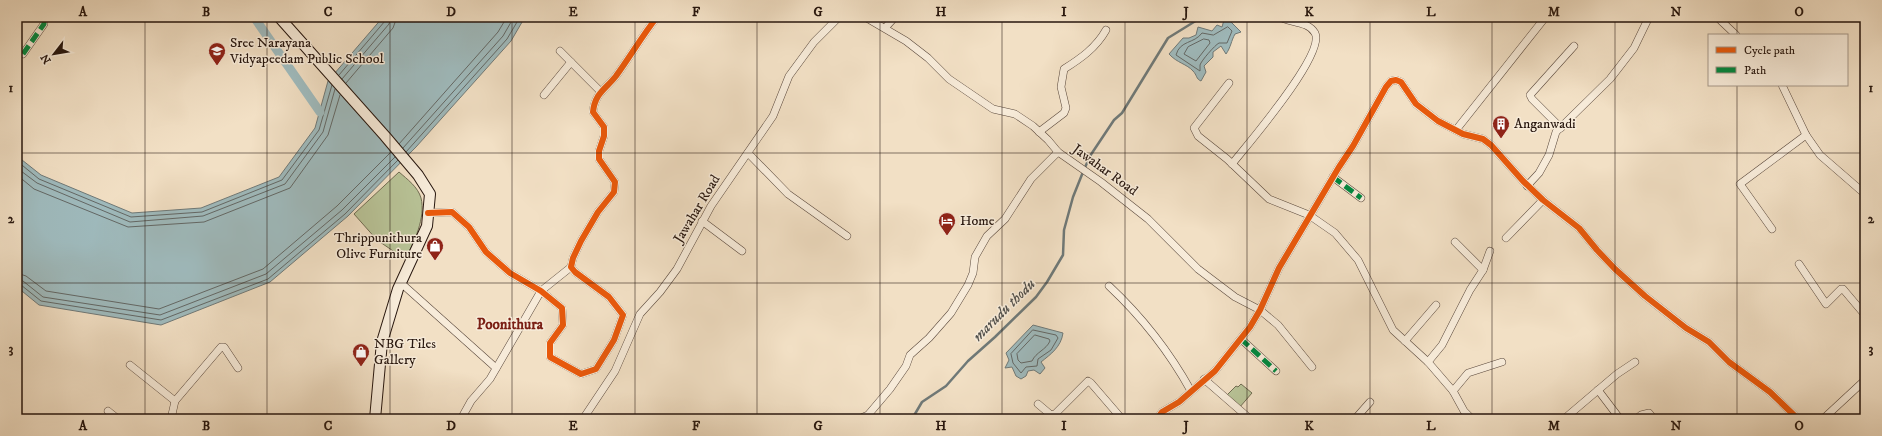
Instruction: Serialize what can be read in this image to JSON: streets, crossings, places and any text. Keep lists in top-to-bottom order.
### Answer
{
  "streets": {
    "street": ["Jawahar Road"]
  },
  "districts": ["Poonithura"],
  "water": ["marudu thodu"],
  "places": {
    "school or university": ["Sree Narayana Vidyapeedam Public School"],
    "building": ["Anganwadi"],
    "hotel": ["Home"],
    "shop": ["Thrippunithura Olive Furniture", "NBG Tiles Gallery"]
  },
  "legend": ["Cycle path", "Path"],
  "north": "bottom left",
  "grid": {
    "columns": [
      "A",
      "B",
      "C",
      "D",
      "E",
      "F",
      "G",
      "H",
      "I",
      "J",
      "K",
      "L",
      "M",
      "N",
      "O"
    ],
    "rows": ["1", "2", "3"]
  }
}
